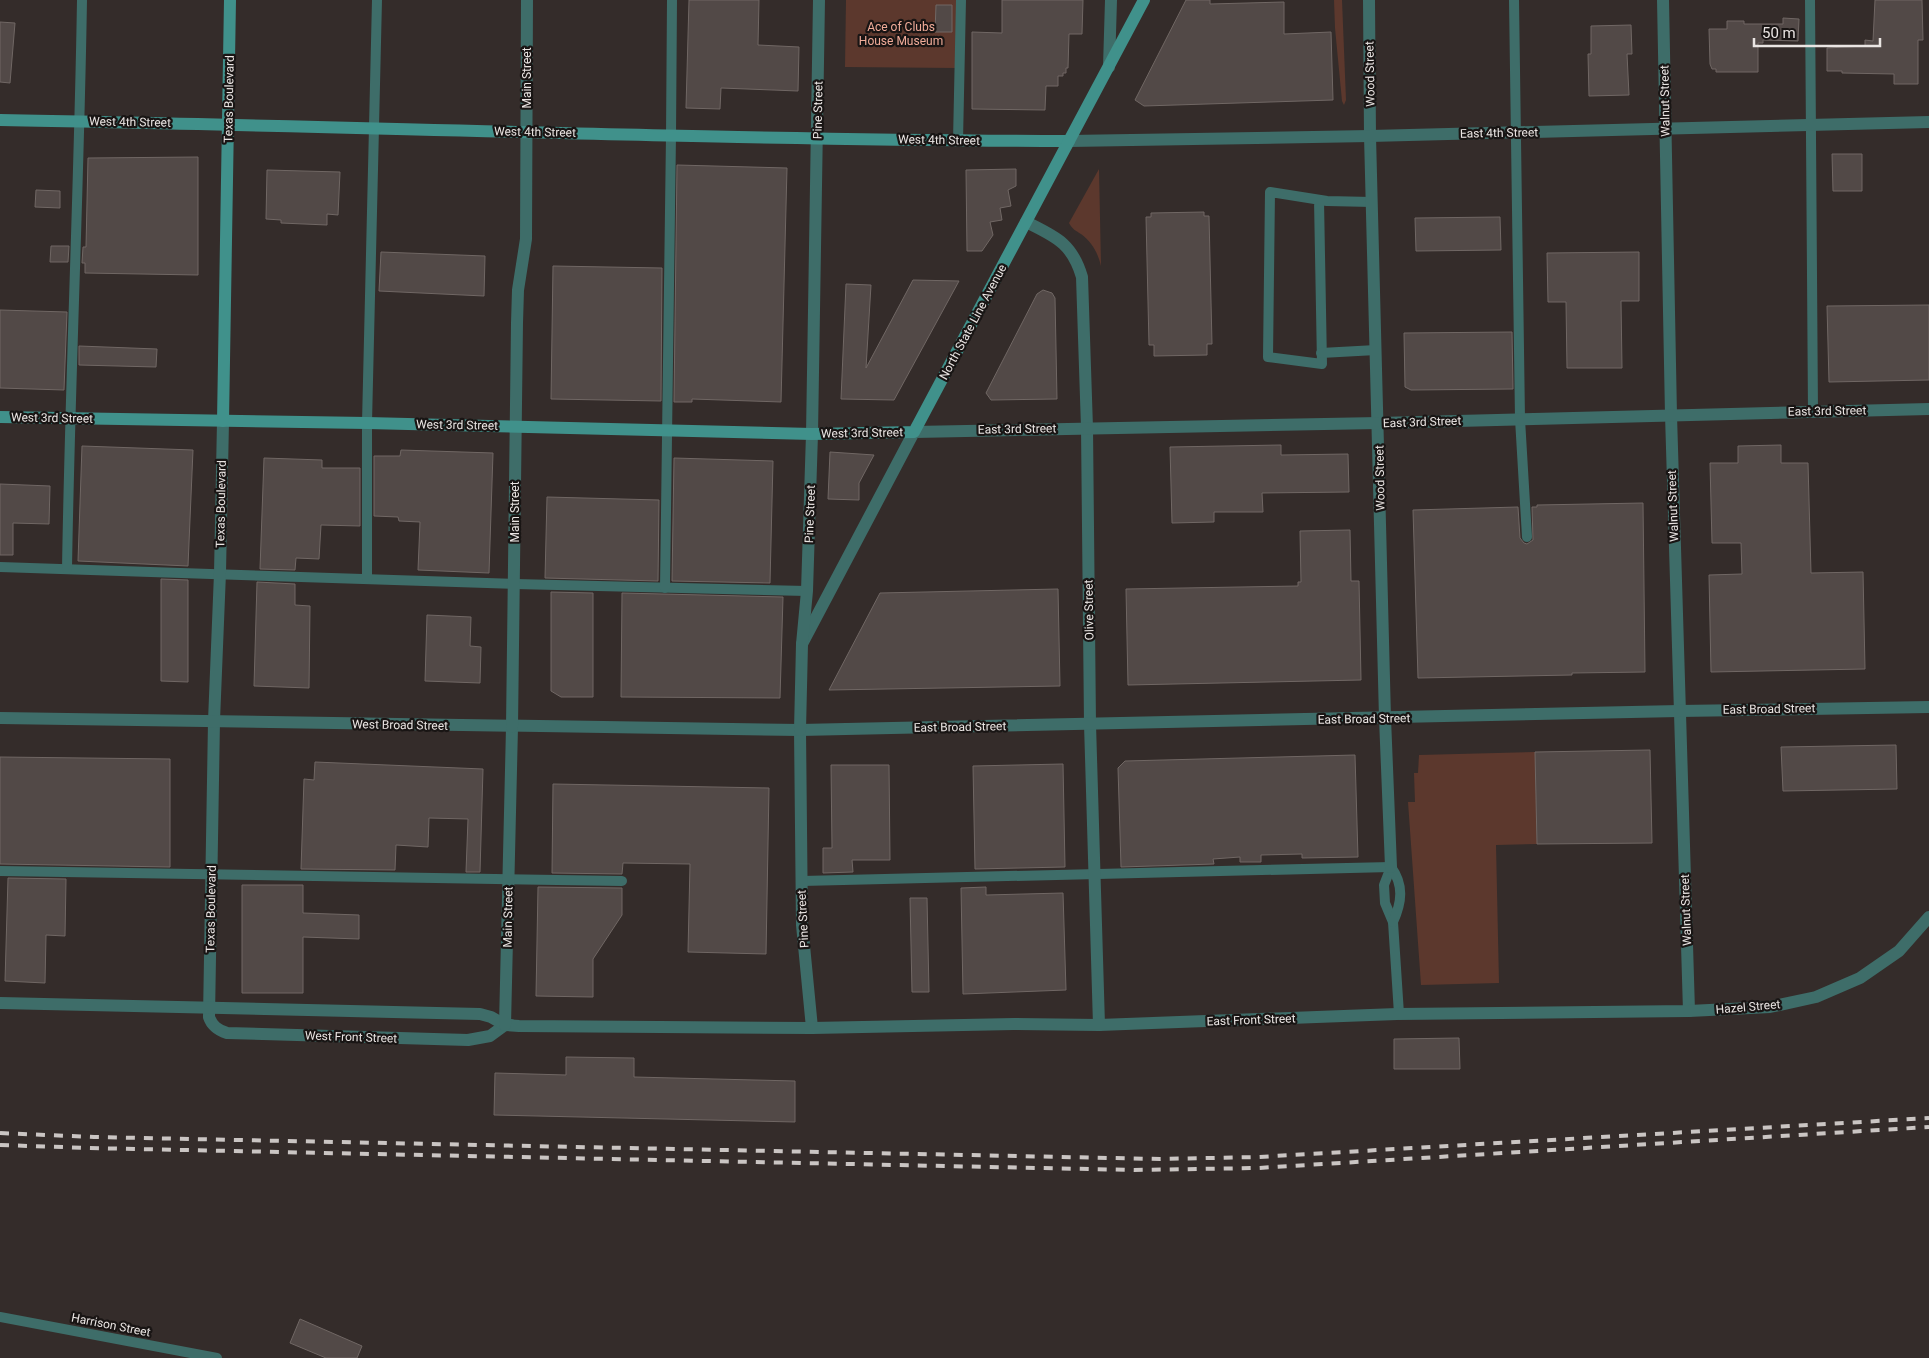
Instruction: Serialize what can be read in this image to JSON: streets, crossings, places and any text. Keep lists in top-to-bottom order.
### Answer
{
  "streets": {
    "main road": [
      "Texas Boulevard",
      "West 4th Street",
      "North State Line Avenue",
      "West 3rd Street"
    ],
    "street": [
      "Wood Street",
      "Main Street",
      "Walnut Street",
      "Pine Street",
      "East 4th Street",
      "East 3rd Street",
      "Olive Street",
      "East Broad Street",
      "West Broad Street",
      "Hazel Street",
      "East Front Street",
      "West Front Street"
    ],
    "lane": ["Harrison Street"]
  },
  "crossings": [
    ["Wood Street", "East 4th Street"],
    ["Wood Street", "East 3rd Street"],
    ["Wood Street", "East Broad Street"],
    ["Main Street", "West 4th Street"],
    ["Main Street", "West 3rd Street"],
    ["Main Street", "West Broad Street"],
    ["Main Street", "West Front Street"],
    ["Texas Boulevard", "West 4th Street"],
    ["Texas Boulevard", "West 3rd Street"],
    ["Texas Boulevard", "West Broad Street"],
    ["Texas Boulevard", "West Front Street"],
    ["Walnut Street", "East 4th Street"],
    ["Walnut Street", "East 3rd Street"],
    ["Walnut Street", "East Broad Street"],
    ["Walnut Street", "Hazel Street"],
    ["Walnut Street", "East Front Street"],
    ["Pine Street", "West 4th Street"],
    ["Pine Street", "North State Line Avenue"],
    ["Pine Street", "West 3rd Street"],
    ["Pine Street", "East Broad Street"],
    ["Pine Street", "West Broad Street"],
    ["Pine Street", "East Front Street"],
    ["Pine Street", "West Front Street"],
    ["West 4th Street", "East 4th Street"],
    ["West 4th Street", "North State Line Avenue"],
    ["East 4th Street", "North State Line Avenue"],
    ["North State Line Avenue", "East 3rd Street"],
    ["North State Line Avenue", "West 3rd Street"],
    ["North State Line Avenue", "Olive Street"],
    ["East 3rd Street", "West 3rd Street"],
    ["East 3rd Street", "Olive Street"],
    ["Olive Street", "East Broad Street"],
    ["Olive Street", "East Front Street"],
    ["East Broad Street", "West Broad Street"],
    ["Hazel Street", "East Front Street"],
    ["East Front Street", "West Front Street"]
  ],
  "parks": ["Ace of Clubs House Museum"],
  "scale_bar": "50 m"
}
